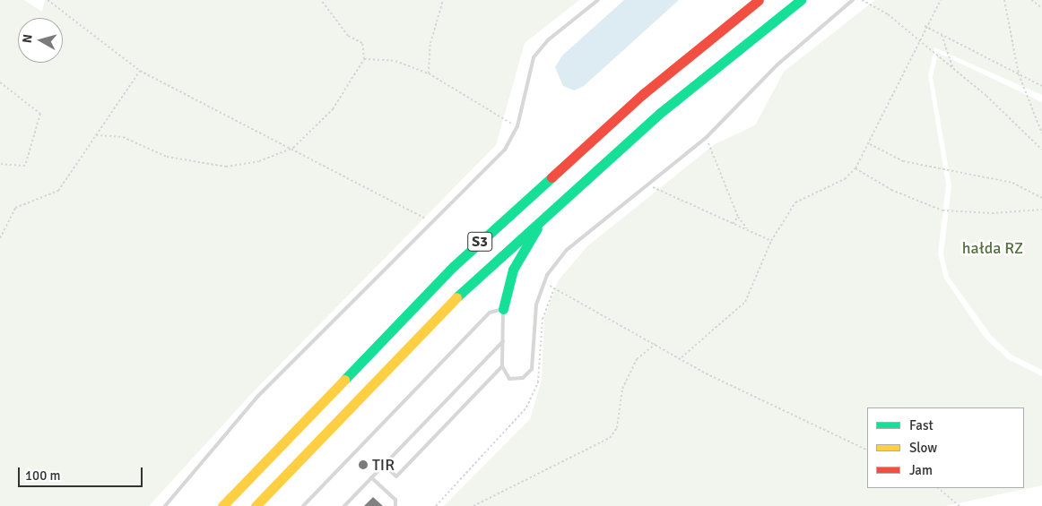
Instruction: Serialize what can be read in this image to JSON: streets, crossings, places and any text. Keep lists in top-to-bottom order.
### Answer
{
  "streets": {
    "highway": ["S3"]
  },
  "parks": ["hałda RZ"],
  "places": ["TIR"],
  "legend": ["Fast", "Slow", "Jam"],
  "scale_bar": "100 m",
  "north": "left"
}
